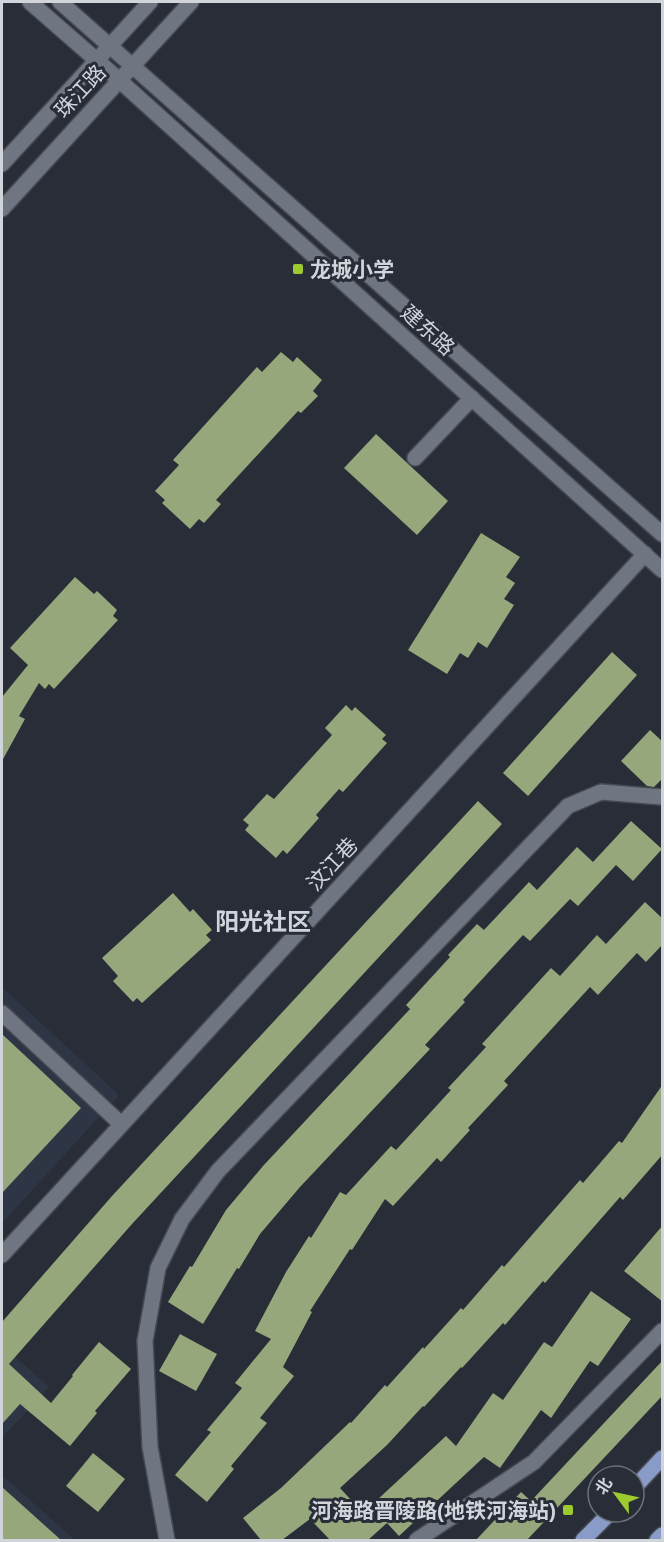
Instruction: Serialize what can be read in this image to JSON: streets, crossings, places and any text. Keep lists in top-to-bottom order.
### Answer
{
  "streets": {
    "street": ["珠江路", "建东路", "汶江巷"]
  },
  "crossings": [
    ["珠江路", "建东路"],
    ["建东路", "汶江巷"]
  ],
  "districts": ["阳光社区"],
  "places": {
    "transit": ["龙城小学", "河海路晋陵路(地铁河海站)"]
  },
  "north": "top left"
}
